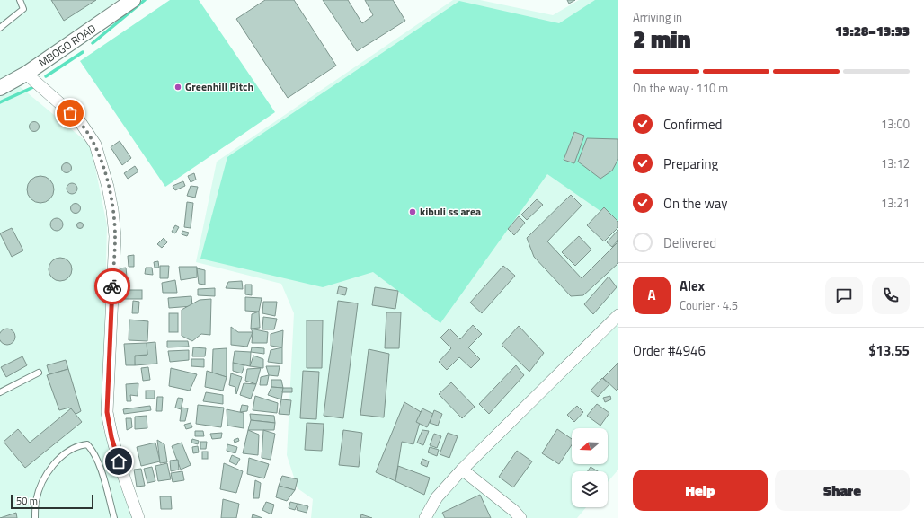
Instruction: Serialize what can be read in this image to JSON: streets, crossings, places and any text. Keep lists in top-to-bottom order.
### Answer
{
  "streets": {
    "street": ["MBOGO ROAD"]
  },
  "places": ["Greenhill Pitch", "kibuli ss area"],
  "scale_bar": "50 m",
  "north": "left",
  "page": {
    "heading": ["2 min", "Arriving in", "13:28–13:33"],
    "panel": [
      "Alex",
      "Courier · 4.5",
      "Order #4946",
      "$13.55"
    ],
    "bar": "On the way · 110 m",
    "list": [
      ["Confirmed", "13:00"],
      ["Preparing", "13:12"],
      ["On the way", "13:21"],
      "Delivered"
    ],
    "round": "A",
    "buttons": ["Help", "Share"],
    "scale": "50 m"
  }
}
